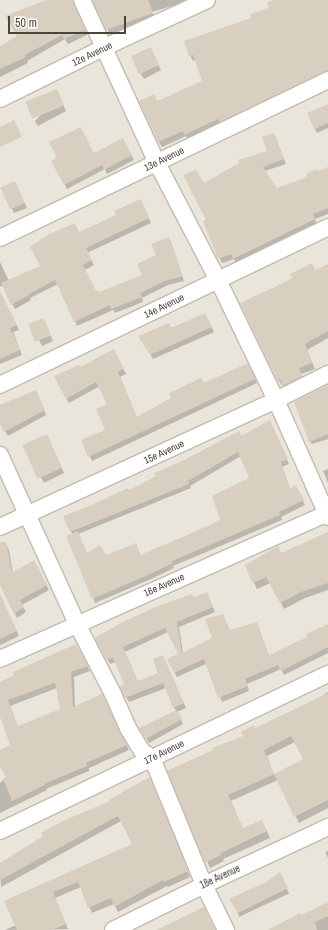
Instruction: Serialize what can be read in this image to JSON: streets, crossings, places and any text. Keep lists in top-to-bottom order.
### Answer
{
  "streets": {
    "street": [
      "12e Avenue",
      "13e Avenue",
      "14e Avenue",
      "15e Avenue",
      "16e Avenue",
      "17e Avenue",
      "18e Avenue"
    ]
  },
  "scale_bar": "50 m"
}
